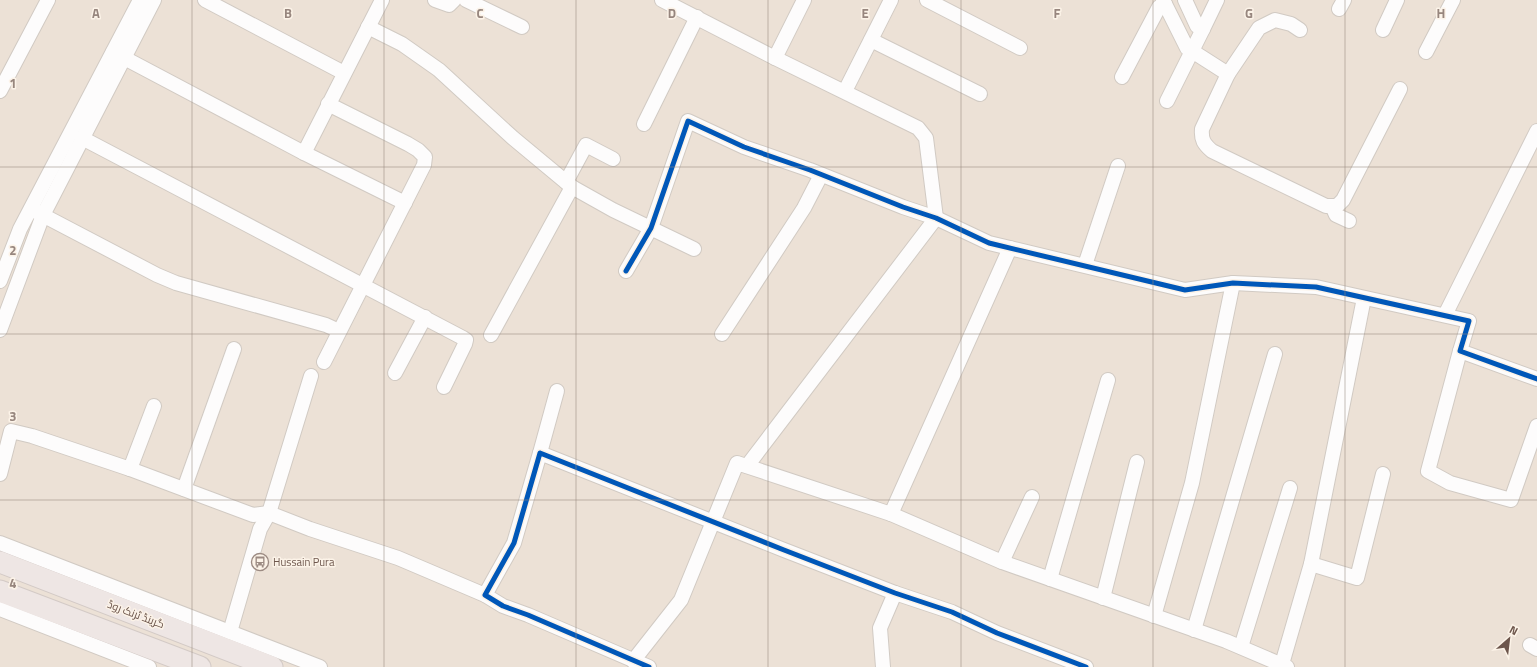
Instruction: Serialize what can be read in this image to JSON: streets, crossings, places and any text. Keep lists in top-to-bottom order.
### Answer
{
  "streets": {
    "highway": ["گرینڈ ٹرنک روڈ"]
  },
  "places": {
    "bus stop": ["Hussain Pura"]
  },
  "north": "top right",
  "grid": {
    "columns": [
      "A",
      "B",
      "C",
      "D",
      "E",
      "F",
      "G",
      "H"
    ],
    "rows": [
      "1",
      "2",
      "3",
      "4"
    ]
  }
}
